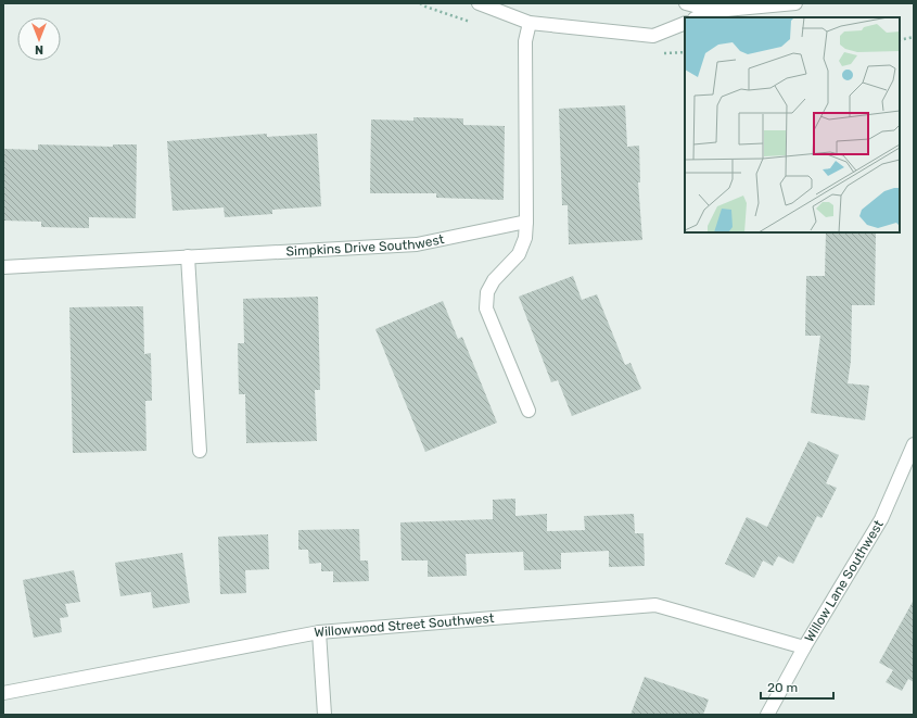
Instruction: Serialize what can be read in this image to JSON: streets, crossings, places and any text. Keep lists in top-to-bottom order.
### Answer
{
  "streets": {
    "street": ["Simpkins Drive Southwest", "Willow Lane Southwest", "Willowwood Street Southwest"]
  },
  "crossings": [
    ["Willow Lane Southwest", "Willowwood Street Southwest"]
  ],
  "scale_bar": "20 m",
  "north": "bottom"
}
